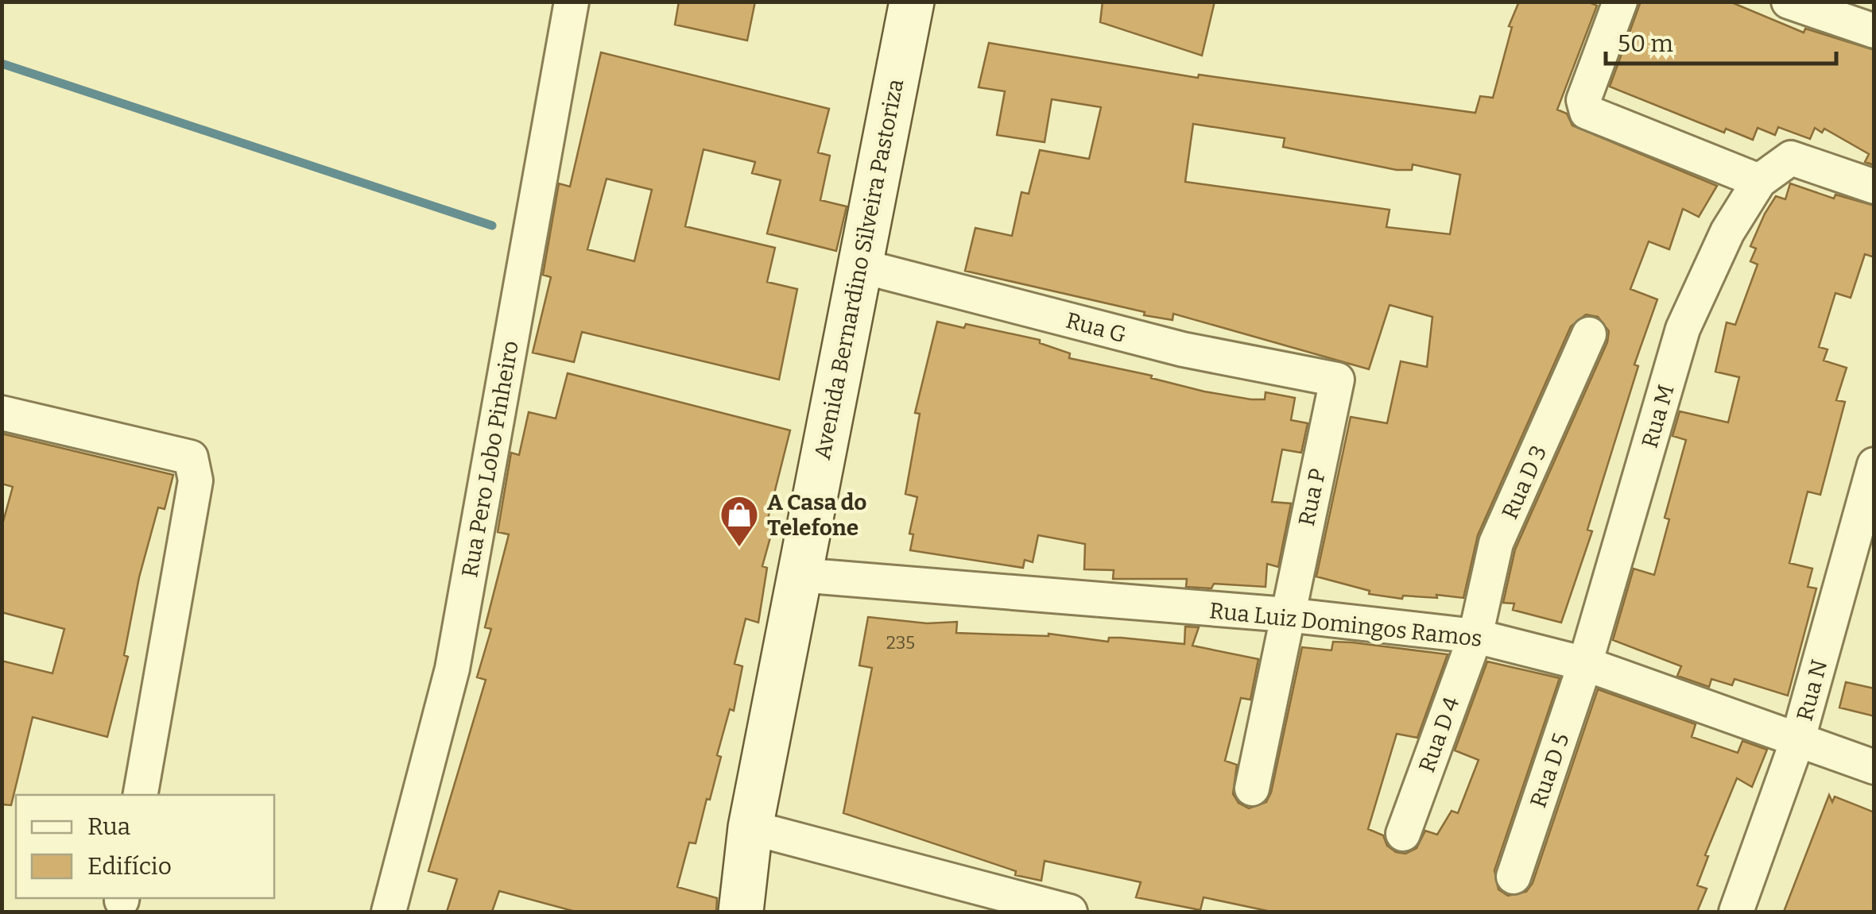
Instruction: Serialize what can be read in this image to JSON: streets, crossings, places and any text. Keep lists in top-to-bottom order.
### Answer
{
  "streets": {
    "main road": ["Avenida Bernardino Silveira Pastoriza"],
    "street": [
      "Rua G",
      "Rua M",
      "Rua Pero Lobo Pinheiro",
      "Rua D 3",
      "Rua P",
      "Rua Luiz Domingos Ramos",
      "Rua N",
      "Rua D 4",
      "Rua D 5"
    ]
  },
  "crossings": [
    ["Avenida Bernardino Silveira Pastoriza", "Rua G"],
    ["Avenida Bernardino Silveira Pastoriza", "Rua Luiz Domingos Ramos"],
    ["Rua G", "Rua P"],
    ["Rua M", "Rua Luiz Domingos Ramos"],
    ["Rua M", "Rua D 5"],
    ["Rua D 3", "Rua Luiz Domingos Ramos"],
    ["Rua D 3", "Rua D 4"],
    ["Rua P", "Rua Luiz Domingos Ramos"],
    ["Rua Luiz Domingos Ramos", "Rua N"],
    ["Rua Luiz Domingos Ramos", "Rua D 4"],
    ["Rua Luiz Domingos Ramos", "Rua D 5"]
  ],
  "places": {
    "shop": ["A Casa do Telefone"]
  },
  "house_numbers": ["235"],
  "legend": ["Rua", "Edifício"],
  "scale_bar": "50 m"
}
